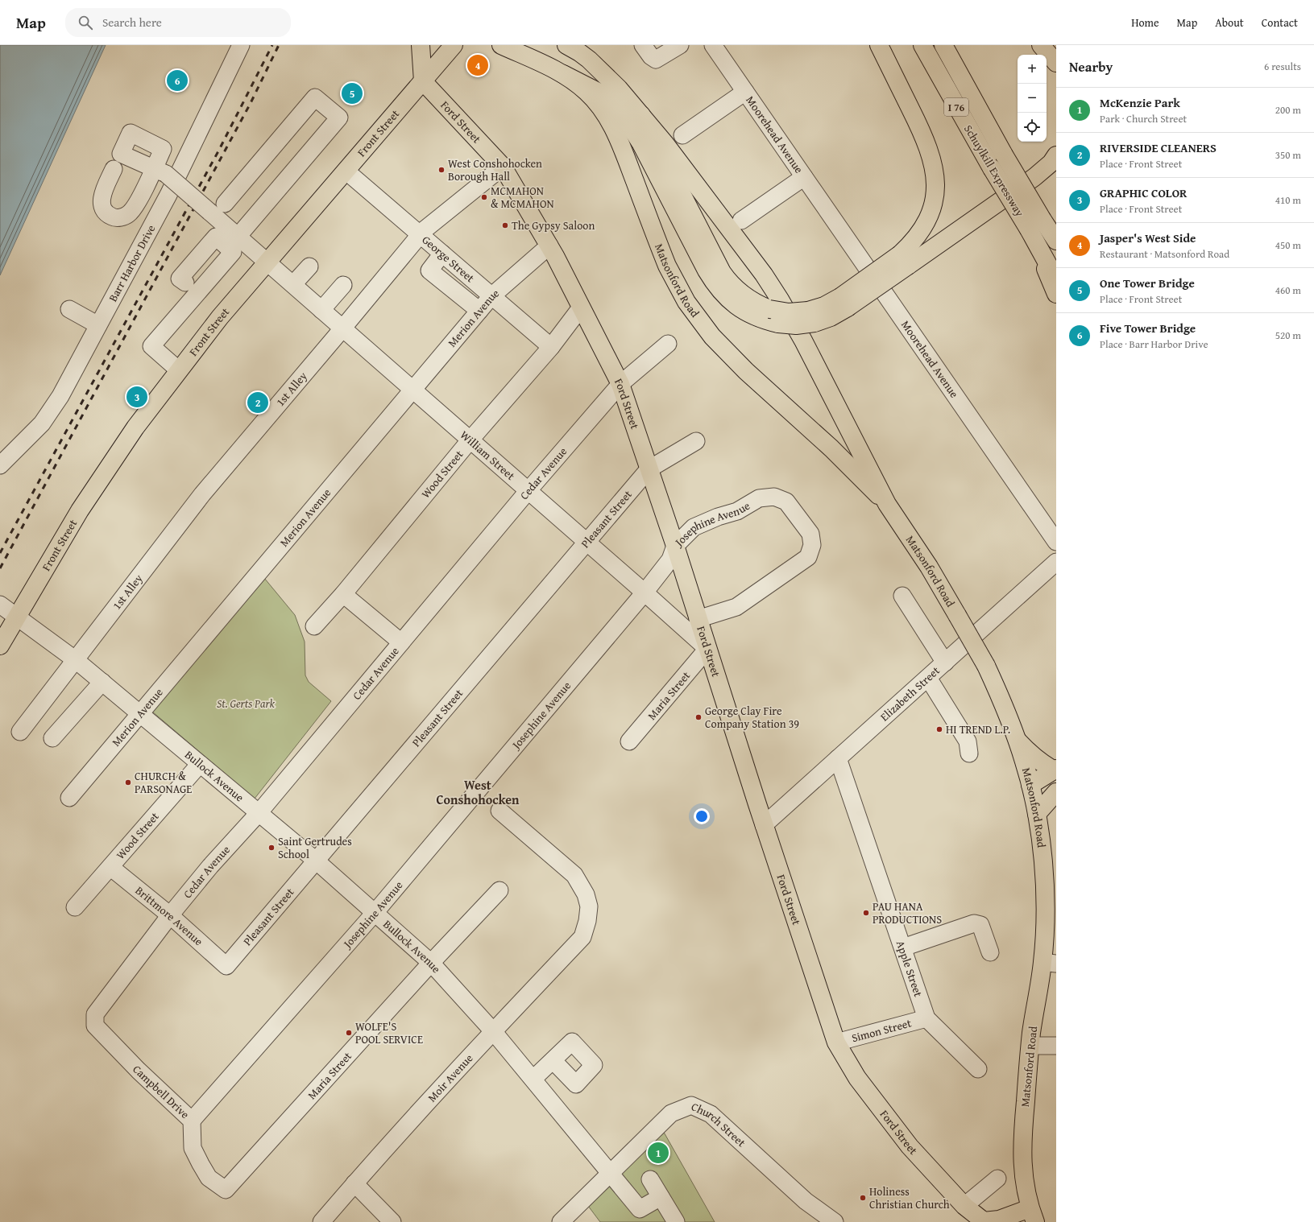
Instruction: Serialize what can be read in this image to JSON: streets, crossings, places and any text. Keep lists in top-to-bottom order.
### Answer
{
  "streets": {
    "main road": [
      "I 76",
      "Ford Street",
      "Front Street",
      "Schuylkill Expressway",
      "Matsonford Road"
    ],
    "street": [
      "Moorehead Avenue",
      "George Street",
      "Barr Harbor Drive",
      "Merion Avenue",
      "1st Alley",
      "William Street",
      "Cedar Avenue",
      "Wood Street",
      "Pleasant Street",
      "Josephine Avenue",
      "Elizabeth Street",
      "Maria Street",
      "Bullock Avenue",
      "Brittmore Avenue",
      "Apple Street",
      "Simon Street",
      "Moir Avenue",
      "Campbell Drive",
      "Church Street"
    ]
  },
  "crossings": [
    ["Ford Street", "Front Street"],
    ["Ford Street", "Merion Avenue"],
    ["Ford Street", "1st Alley"],
    ["Ford Street", "William Street"],
    ["Ford Street", "Cedar Avenue"],
    ["Ford Street", "Wood Street"],
    ["Ford Street", "Pleasant Street"],
    ["Ford Street", "Josephine Avenue"],
    ["Ford Street", "Elizabeth Street"],
    ["Ford Street", "Maria Street"],
    ["Ford Street", "Simon Street"],
    ["Front Street", "George Street"],
    ["Front Street", "William Street"],
    ["Front Street", "Bullock Avenue"],
    ["George Street", "Merion Avenue"],
    ["George Street", "1st Alley"],
    ["George Street", "Wood Street"],
    ["Merion Avenue", "William Street"],
    ["Merion Avenue", "Bullock Avenue"],
    ["1st Alley", "William Street"],
    ["1st Alley", "Bullock Avenue"],
    ["William Street", "Cedar Avenue"],
    ["William Street", "Wood Street"],
    ["William Street", "Pleasant Street"],
    ["William Street", "Josephine Avenue"],
    ["William Street", "Maria Street"],
    ["Cedar Avenue", "Bullock Avenue"],
    ["Cedar Avenue", "Brittmore Avenue"],
    ["Cedar Avenue", "Campbell Drive"],
    ["Wood Street", "Bullock Avenue"],
    ["Wood Street", "Brittmore Avenue"],
    ["Pleasant Street", "Bullock Avenue"],
    ["Pleasant Street", "Brittmore Avenue"],
    ["Josephine Avenue", "Bullock Avenue"],
    ["Josephine Avenue", "Campbell Drive"],
    ["Elizabeth Street", "Apple Street"],
    ["Maria Street", "Bullock Avenue"],
    ["Maria Street", "Campbell Drive"],
    ["Bullock Avenue", "Moir Avenue"],
    ["Bullock Avenue", "Church Street"],
    ["Apple Street", "Simon Street"]
  ],
  "districts": ["West Conshohocken"],
  "parks": ["St. Gerts Park"],
  "places": [
    "West Conshohocken Borough Hall",
    "MCMAHON & MCMAHON",
    "The Gypsy Saloon",
    "George Clay Fire Company Station 39",
    "HI TREND L.P.",
    "CHURCH & PARSONAGE",
    "Saint Gertrudes School",
    "PAU HANA PRODUCTIONS",
    "WOLFE'S POOL SERVICE",
    "Holiness Christian Church"
  ],
  "page": {
    "header": "Map",
    "search": "Search here",
    "nav": [
      "Home",
      "Map",
      "About",
      "Contact"
    ],
    "heading": ["Nearby", "6 results"],
    "pins": [
      "4",
      "6",
      "5",
      "3",
      "2",
      "1"
    ],
    "map_buttons": ["+", "−"],
    "list": [
      {
        "mark": "1",
        "name": "McKenzie Park",
        "note": "Park · Church Street",
        "value": "200 m"
      },
      {
        "mark": "2",
        "name": "RIVERSIDE CLEANERS",
        "note": "Place · Front Street",
        "value": "350 m"
      },
      {
        "mark": "3",
        "name": "GRAPHIC COLOR",
        "note": "Place · Front Street",
        "value": "410 m"
      },
      {
        "mark": "4",
        "name": "Jasper's West Side",
        "note": "Restaurant · Matsonford Road",
        "value": "450 m"
      },
      {
        "mark": "5",
        "name": "One Tower Bridge",
        "note": "Place · Front Street",
        "value": "460 m"
      },
      {
        "mark": "6",
        "name": "Five Tower Bridge",
        "note": "Place · Barr Harbor Drive",
        "value": "520 m"
      }
    ]
  }
}
